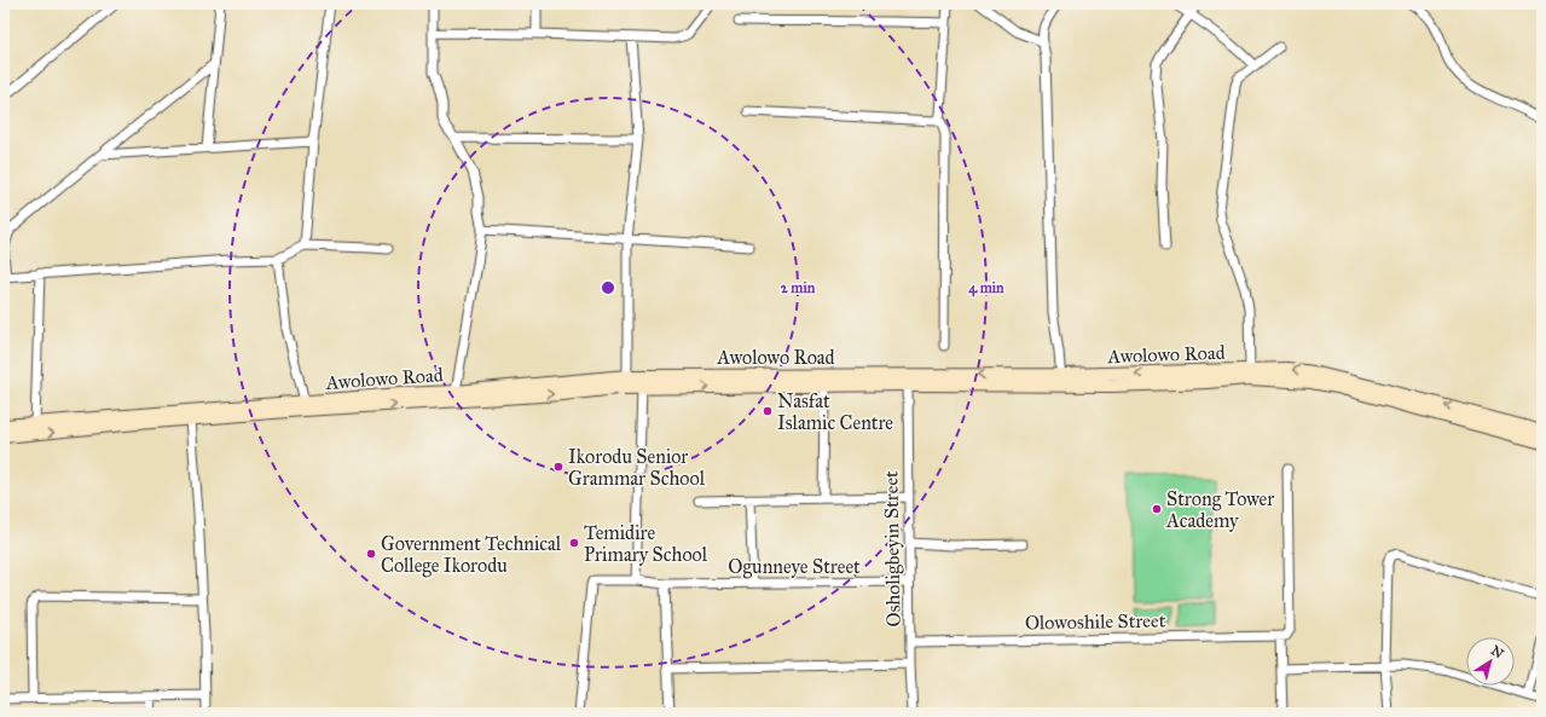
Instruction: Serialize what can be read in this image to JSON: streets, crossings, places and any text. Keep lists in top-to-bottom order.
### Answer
{
  "streets": {
    "main road": ["Awolowo Road"],
    "street": ["Osholigbeyin Street", "Ogunneye Street", "Olowoshile Street"]
  },
  "crossings": [
    ["Awolowo Road", "Osholigbeyin Street"],
    ["Osholigbeyin Street", "Ogunneye Street"],
    ["Osholigbeyin Street", "Olowoshile Street"]
  ],
  "places": [
    "Nasfat Islamic Centre",
    "Ikorodu Senior Grammar School",
    "Strong Tower Academy",
    "Temidire Primary School",
    "Government Technical College Ikorodu"
  ],
  "north": "top right",
  "rings": ["2 min", "4 min"]
}
